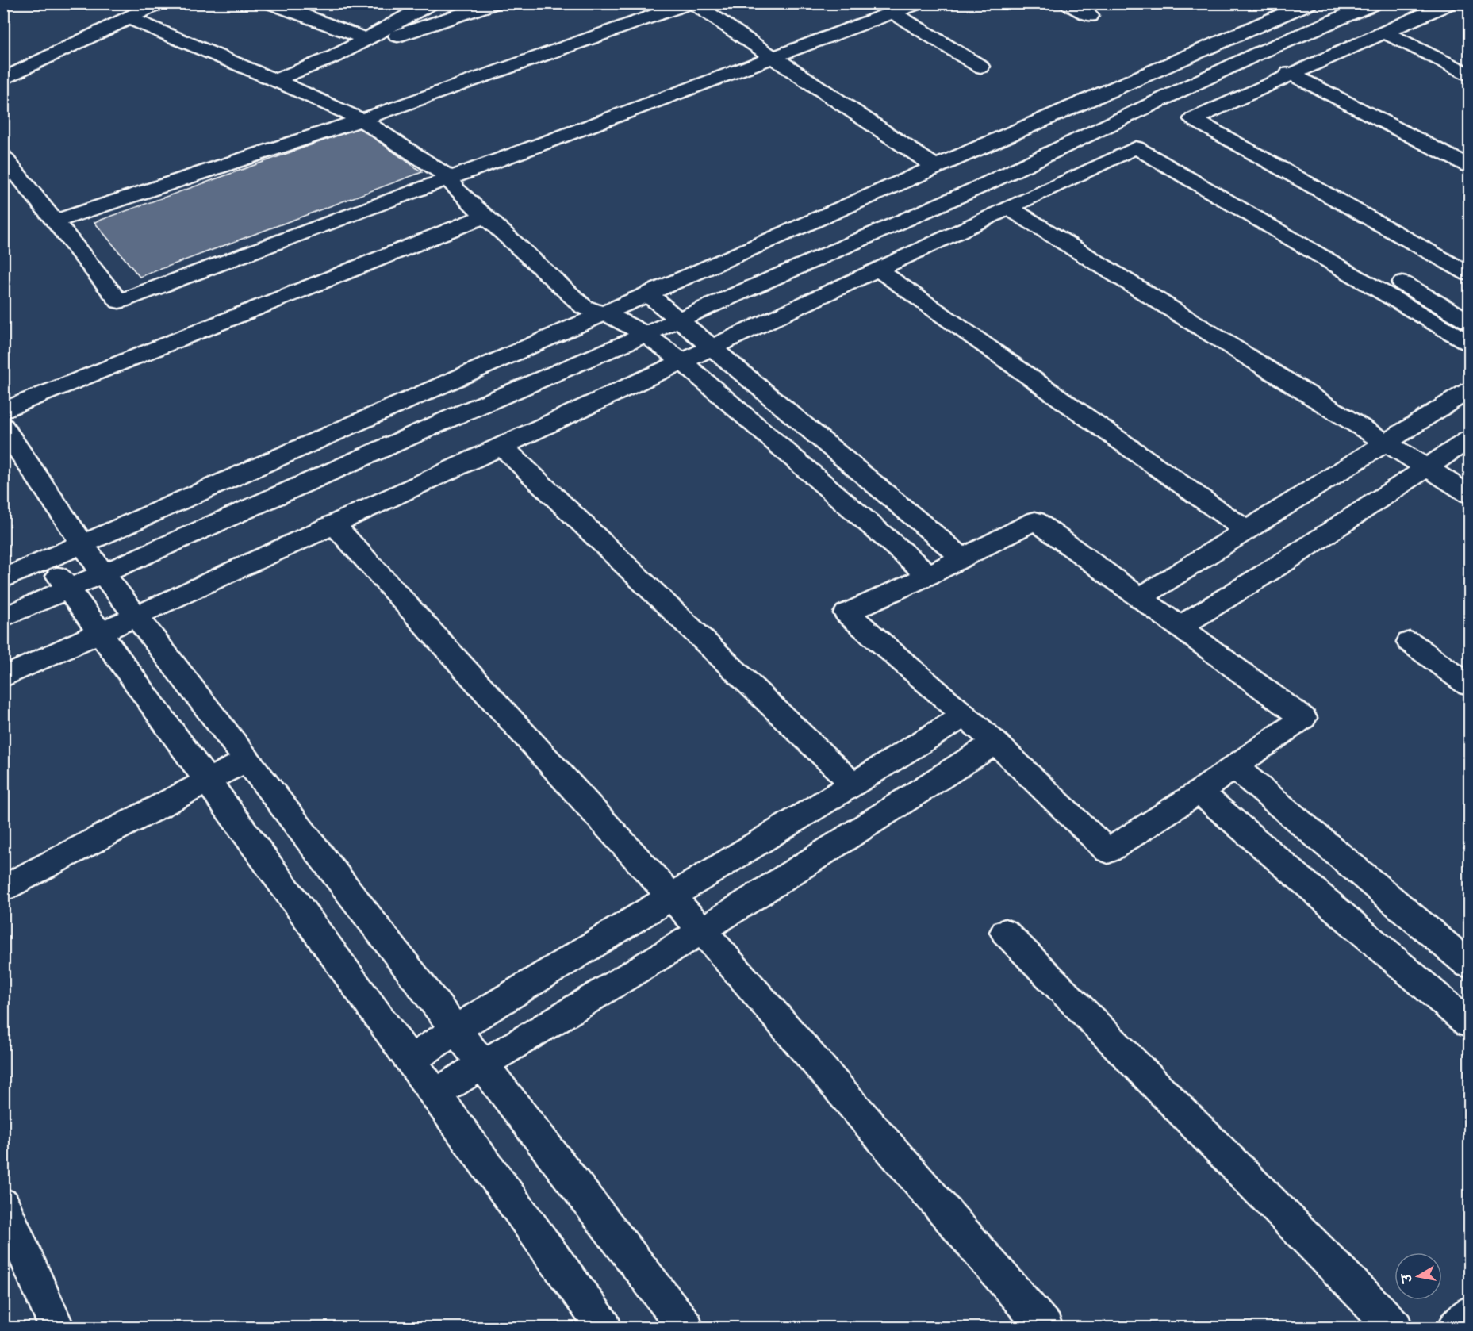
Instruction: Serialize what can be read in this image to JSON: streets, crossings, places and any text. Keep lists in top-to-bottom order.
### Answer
{
  "north": "left"
}
